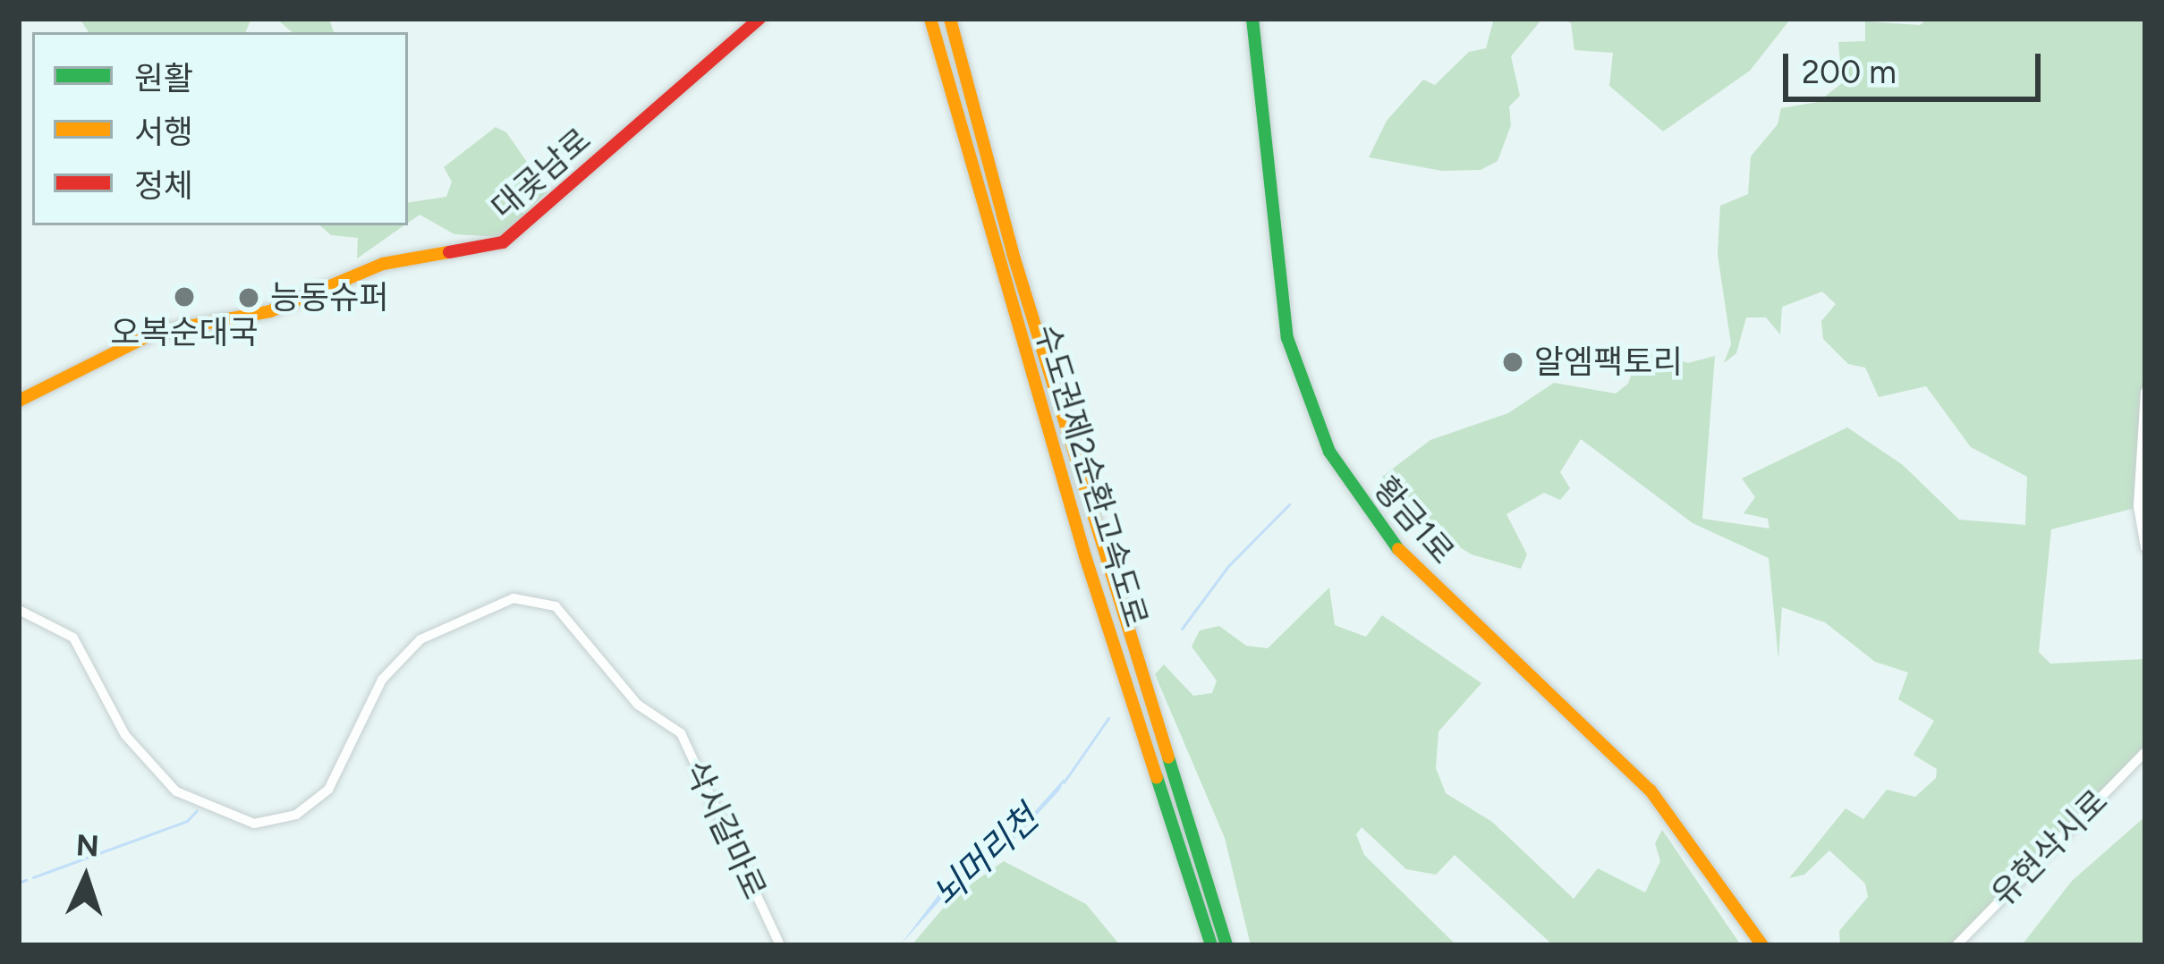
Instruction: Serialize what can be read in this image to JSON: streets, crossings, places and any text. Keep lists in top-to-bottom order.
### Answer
{
  "streets": {
    "main road": ["대곶남로", "수도권제2순환고속도로", "황금1로"],
    "street": ["삭시갈마로", "유현삭시로"]
  },
  "water": ["뇌머리천"],
  "places": ["오복순대국", "능동슈퍼", "알엠팩토리"],
  "legend": ["원활", "서행", "정체"],
  "scale_bar": "200 m",
  "north": "top"
}
